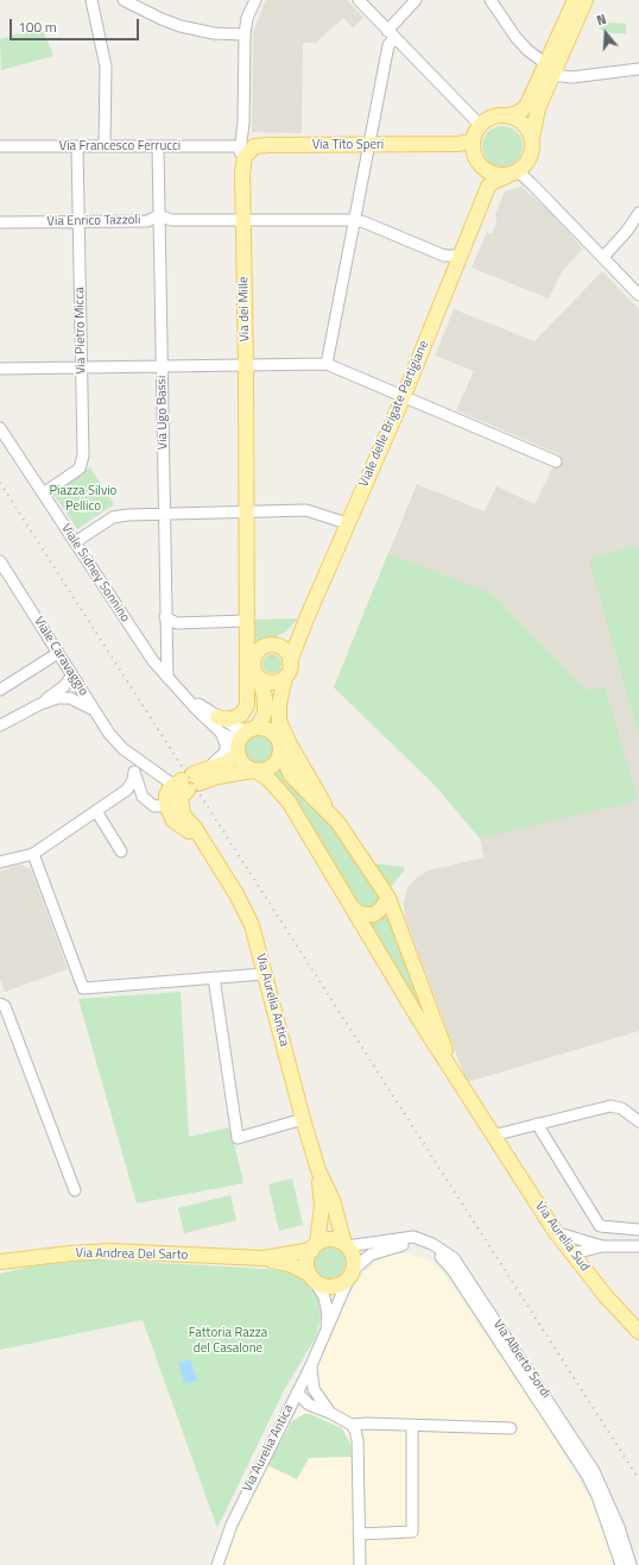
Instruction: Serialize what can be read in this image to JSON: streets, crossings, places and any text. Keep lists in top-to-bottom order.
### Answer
{
  "streets": {
    "main road": [
      "Via Tito Speri",
      "Via dei Mille",
      "Viale delle Brigate Partigiane",
      "Via Aurelia Antica",
      "Via Aurelia Sud",
      "Via Andrea Del Sarto"
    ],
    "street": [
      "Via Francesco Ferrucci",
      "Via Enrico Tazzoli",
      "Via Pietro Micca",
      "Via Ugo Bassi",
      "Viale Sidney Sonnino",
      "Viale Caravaggio",
      "Via Alberto Sordi"
    ]
  },
  "crossings": [
    ["Via Tito Speri", "Via dei Mille"],
    ["Via Tito Speri", "Viale delle Brigate Partigiane"],
    ["Via Francesco Ferrucci", "Via dei Mille"],
    ["Via Francesco Ferrucci", "Via Pietro Micca"],
    ["Via Francesco Ferrucci", "Via Ugo Bassi"],
    ["Via Enrico Tazzoli", "Via dei Mille"],
    ["Via Enrico Tazzoli", "Via Pietro Micca"],
    ["Via Enrico Tazzoli", "Via Ugo Bassi"],
    ["Via Enrico Tazzoli", "Viale delle Brigate Partigiane"],
    ["Via dei Mille", "Viale delle Brigate Partigiane"],
    ["Via Pietro Micca", "Viale Sidney Sonnino"],
    ["Via Ugo Bassi", "Viale Sidney Sonnino"],
    ["Viale Caravaggio", "Via Aurelia Antica"],
    ["Via Aurelia Antica", "Via Andrea Del Sarto"],
    ["Via Aurelia Antica", "Via Alberto Sordi"],
    ["Via Andrea Del Sarto", "Via Alberto Sordi"]
  ],
  "parks": ["Piazza Silvio Pellico", "Fattoria Razza del Casalone"],
  "scale_bar": "100 m",
  "north": "top"
}
